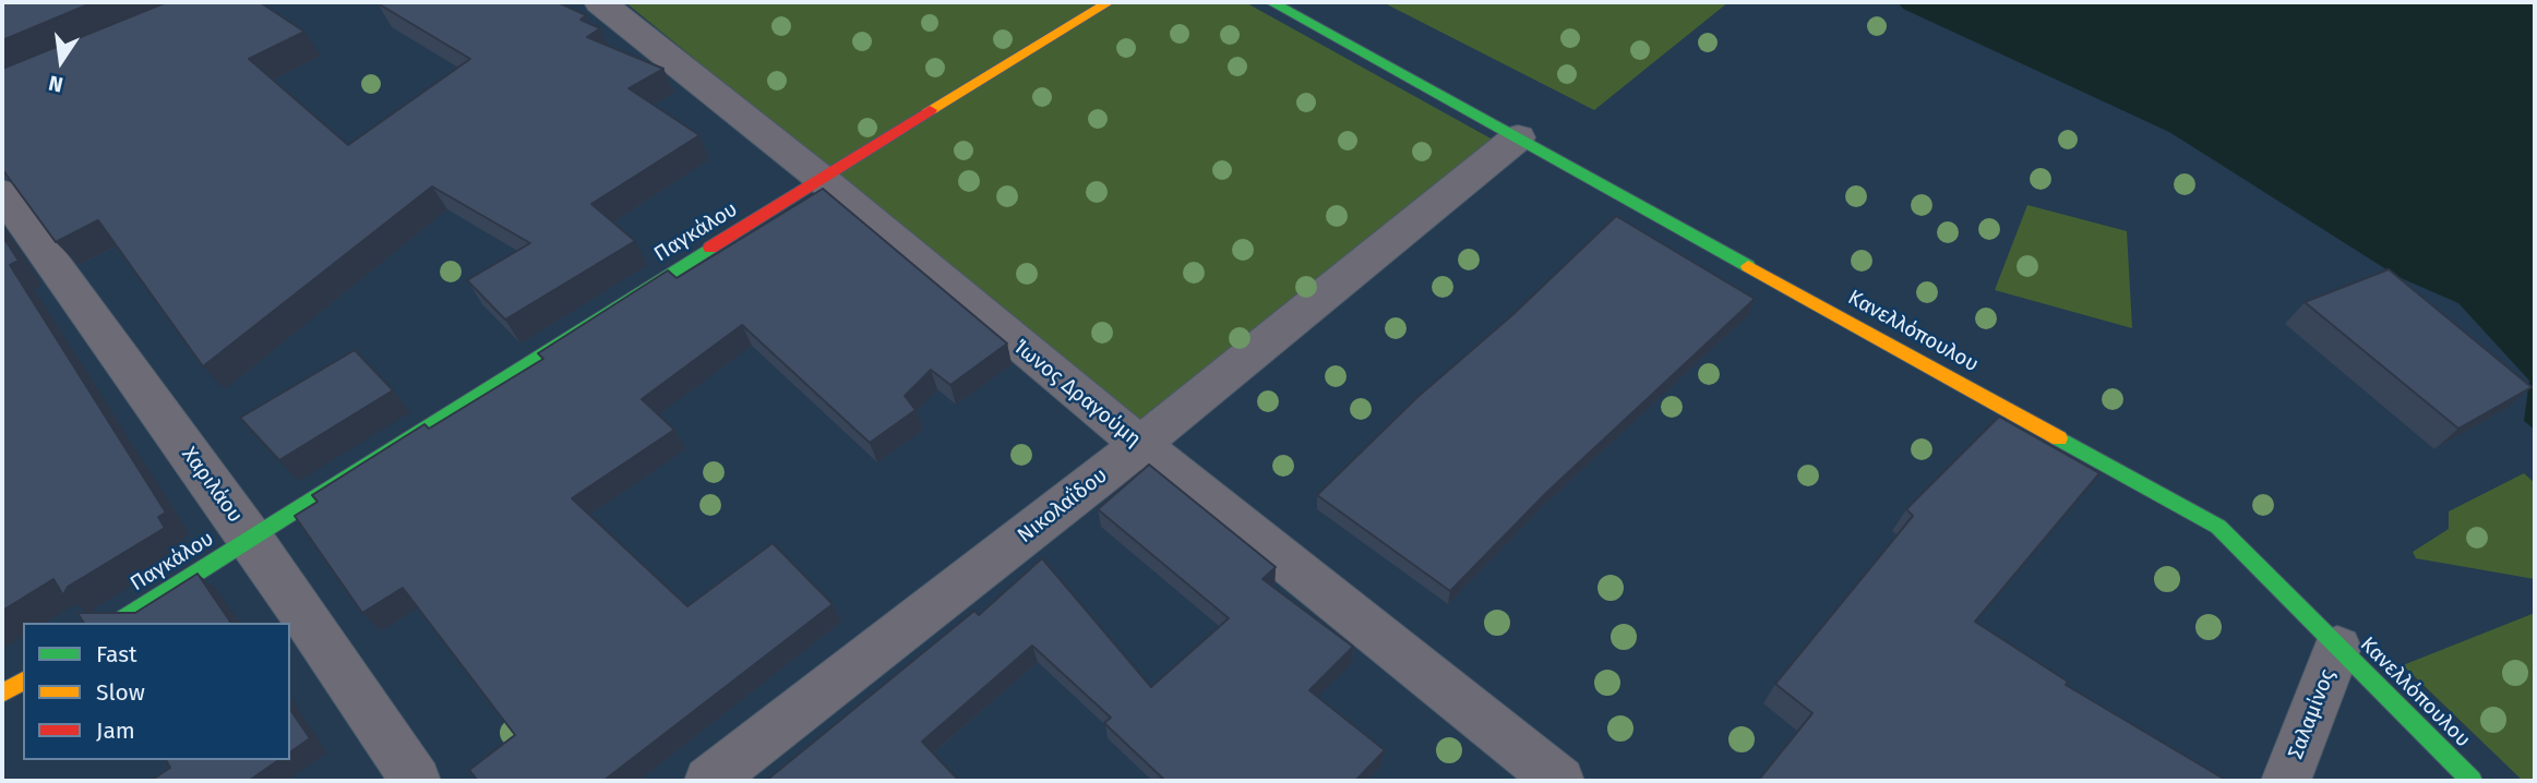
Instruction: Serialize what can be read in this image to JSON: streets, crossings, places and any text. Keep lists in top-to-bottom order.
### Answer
{
  "streets": {
    "main road": ["Παγκάλου", "Κανελλόπουλου"],
    "street": [
      "Ίωνος Δραγούμη",
      "Χαριλάου",
      "Νικολαΐδου",
      "Σαλαμίνος"
    ]
  },
  "crossings": [
    ["Παγκάλου", "Ίωνος Δραγούμη"],
    ["Παγκάλου", "Χαριλάου"],
    ["Κανελλόπουλου", "Νικολαΐδου"],
    ["Κανελλόπουλου", "Σαλαμίνος"],
    ["Ίωνος Δραγούμη", "Νικολαΐδου"]
  ],
  "legend": ["Fast", "Slow", "Jam"],
  "north": "bottom"
}
